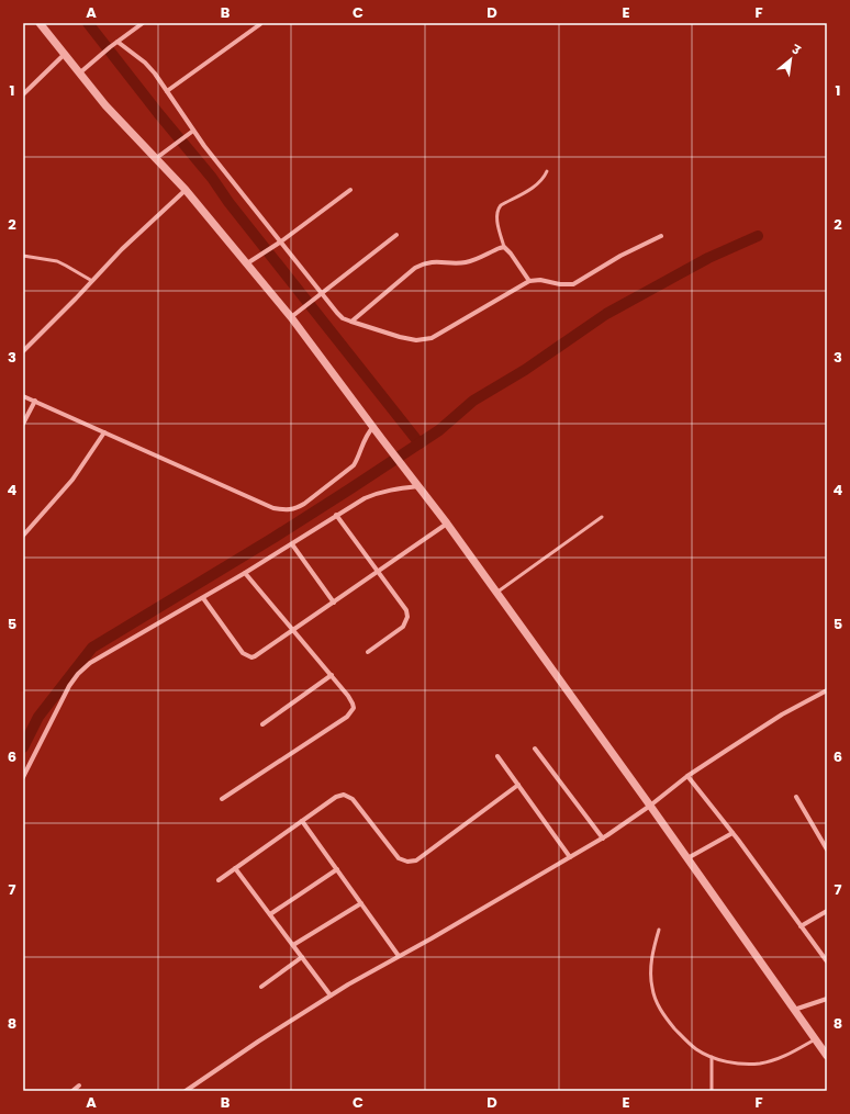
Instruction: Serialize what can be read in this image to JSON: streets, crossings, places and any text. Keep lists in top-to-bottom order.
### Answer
{
  "north": "top right",
  "grid": {
    "columns": [
      "A",
      "B",
      "C",
      "D",
      "E",
      "F"
    ],
    "rows": [
      "1",
      "2",
      "3",
      "4",
      "5",
      "6",
      "7",
      "8"
    ]
  }
}
